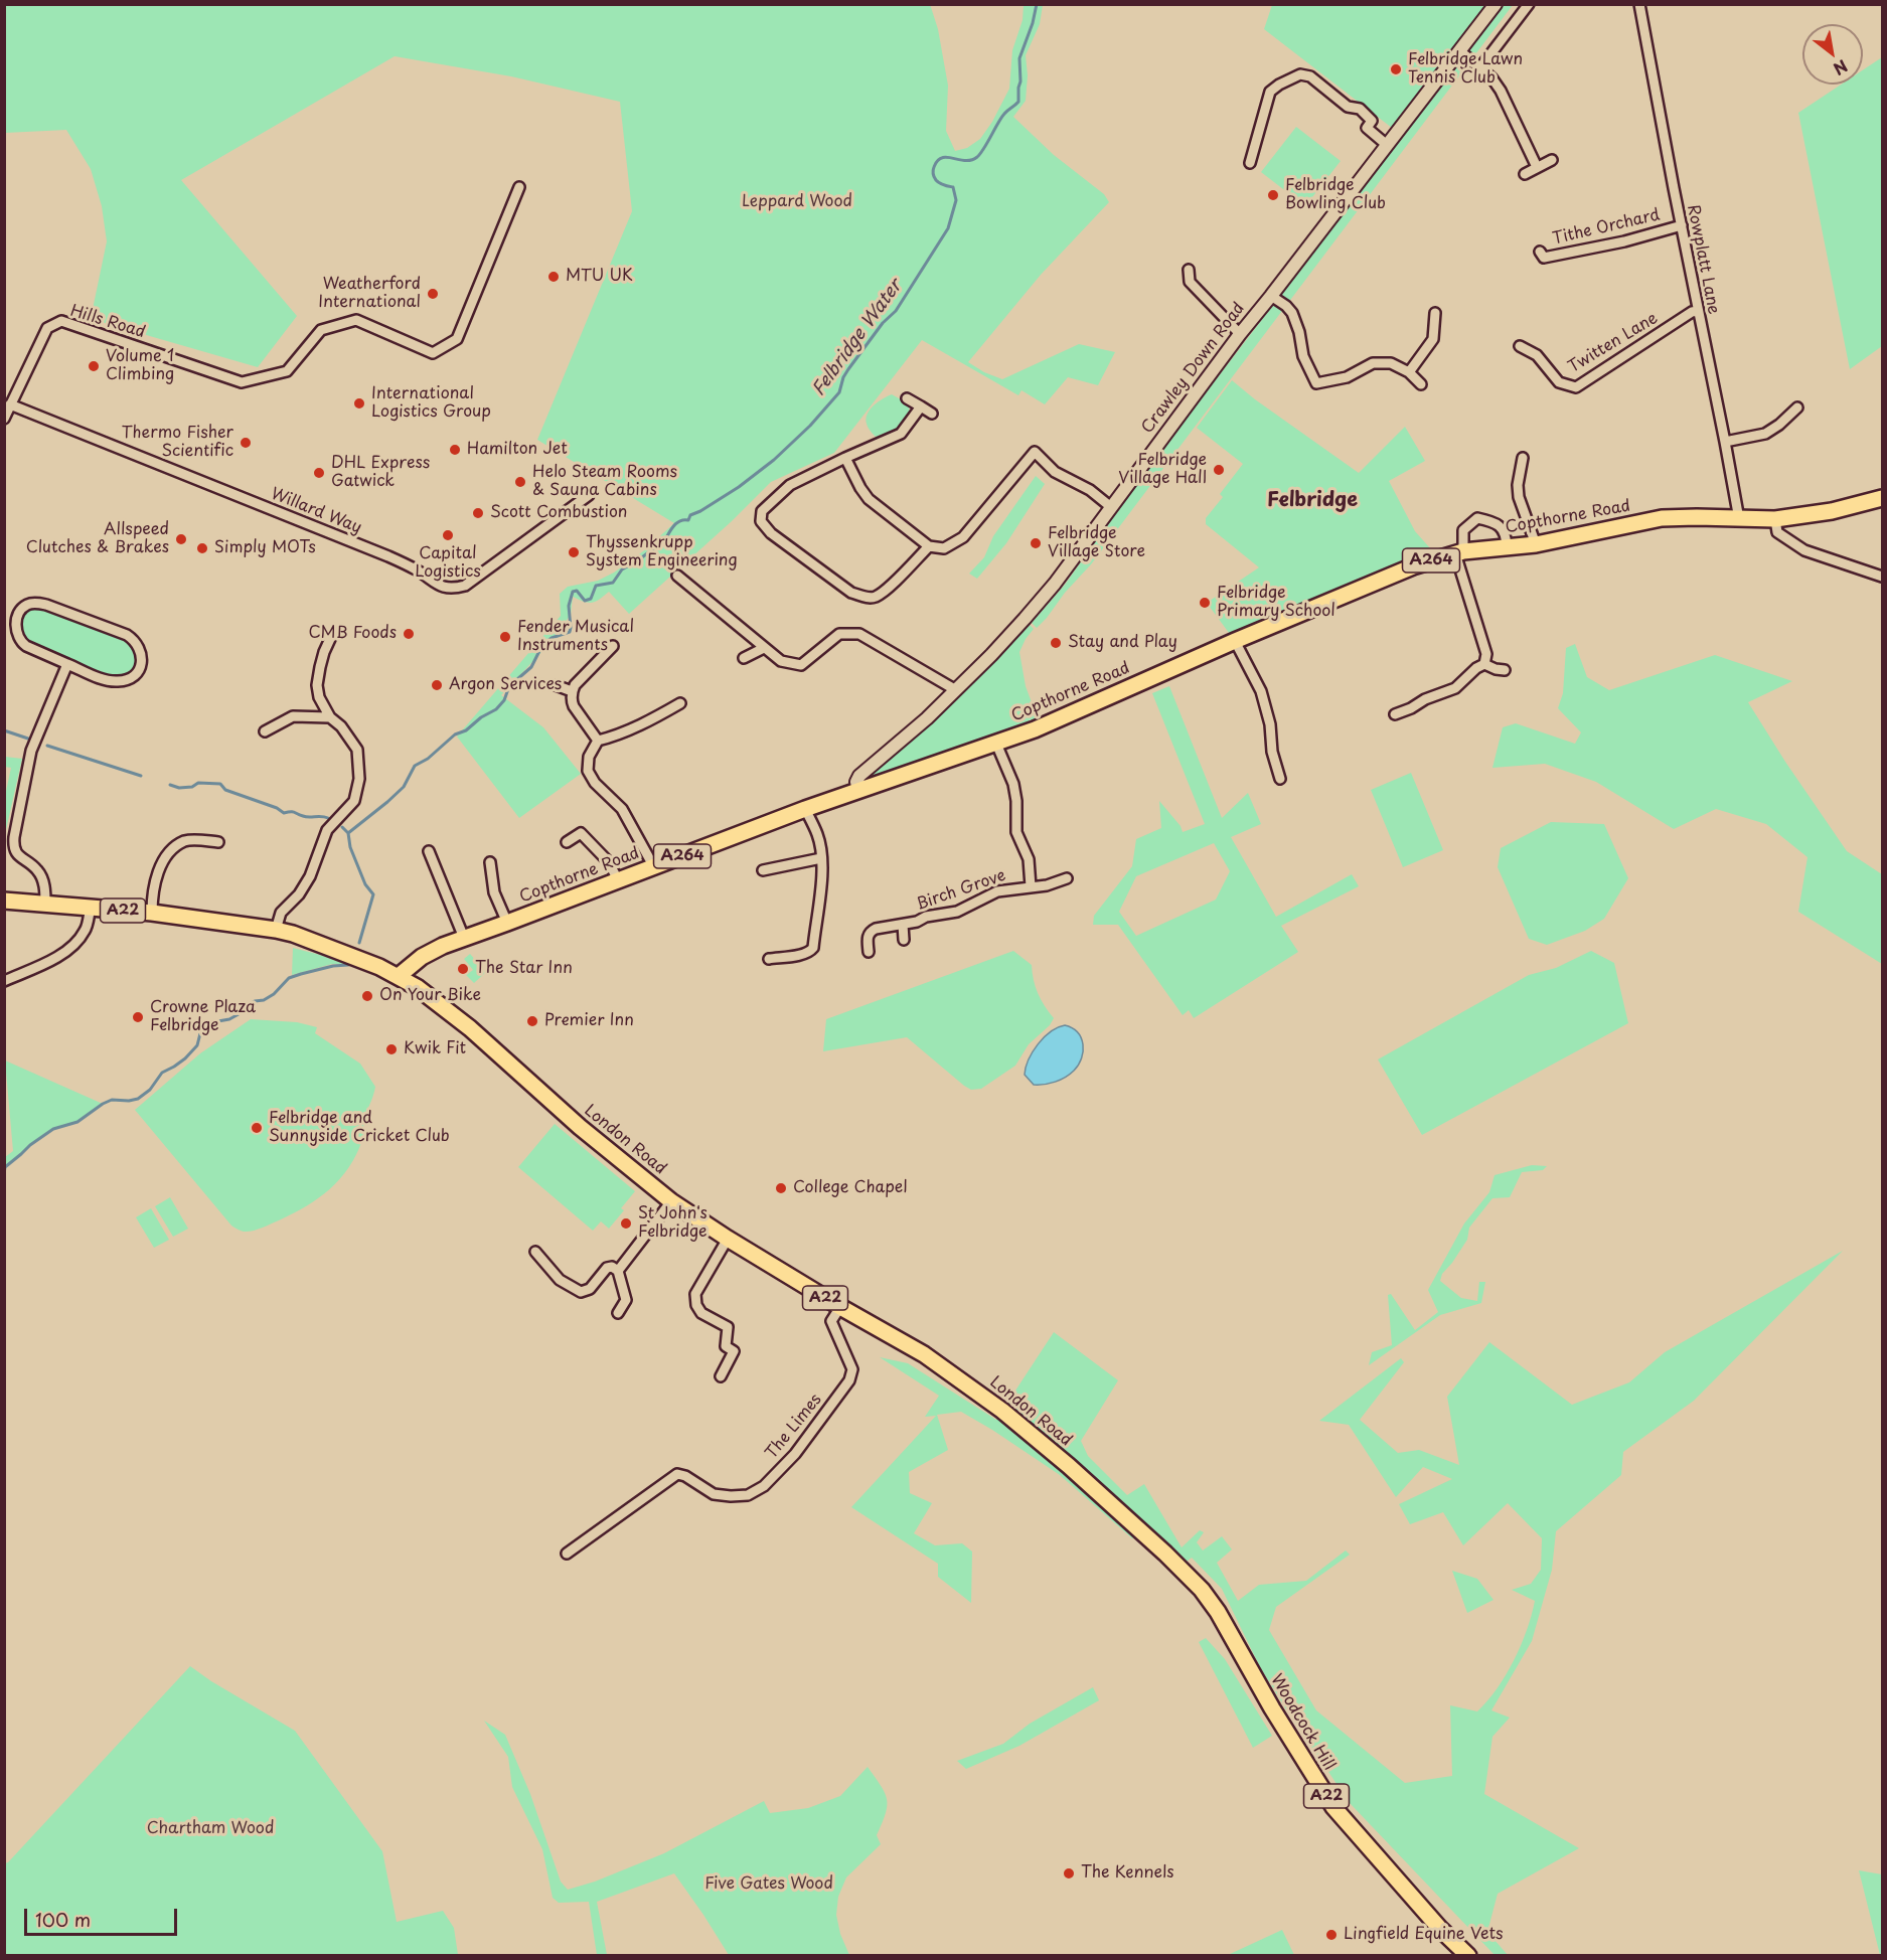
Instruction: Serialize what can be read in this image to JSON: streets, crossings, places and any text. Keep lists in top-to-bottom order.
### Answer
{
  "streets": {
    "highway": [
      "Copthorne Road",
      "A264",
      "A22",
      "London Road",
      "Woodcock Hill"
    ],
    "street": [
      "Tithe Orchard",
      "Rowplatt Lane",
      "Hills Road",
      "Twitten Lane",
      "Crawley Down Road",
      "Willard Way",
      "Birch Grove",
      "The Limes"
    ]
  },
  "crossings": [
    ["Tithe Orchard", "Rowplatt Lane"],
    ["Rowplatt Lane", "Twitten Lane"],
    ["Rowplatt Lane", "Copthorne Road"],
    ["Hills Road", "Willard Way"],
    ["Crawley Down Road", "Copthorne Road"],
    ["Copthorne Road", "Birch Grove"],
    ["Copthorne Road", "London Road"],
    ["London Road", "The Limes"],
    ["London Road", "Woodcock Hill"]
  ],
  "districts": ["Felbridge"],
  "water": ["Felbridge Water"],
  "parks": ["Leppard Wood", "Chartham Wood", "Five Gates Wood"],
  "places": [
    "Felbridge Lawn Tennis Club",
    "Felbridge Bowling Club",
    "MTU UK",
    "Weatherford International",
    "Volume 1 Climbing",
    "International Logistics Group",
    "Thermo Fisher Scientific",
    "Hamilton Jet",
    "Felbridge Village Hall",
    "DHL Express Gatwick",
    "Helo Steam Rooms & Sauna Cabins",
    "Scott Combustion",
    "Capital Logistics",
    "Allspeed Clutches & Brakes",
    "Felbridge Village Store",
    "Simply MOTs",
    "Thyssenkrupp System Engineering",
    "Felbridge Primary School",
    "CMB Foods",
    "Fender Musical Instruments",
    "Stay and Play",
    "Argon Services",
    "The Star Inn",
    "On Your Bike",
    "Crowne Plaza Felbridge",
    "Premier Inn",
    "Kwik Fit",
    "Felbridge and Sunnyside Cricket Club",
    "College Chapel",
    "St John's Felbridge",
    "The Kennels",
    "Lingfield Equine Vets"
  ],
  "scale_bar": "100 m",
  "north": "bottom right"
}
